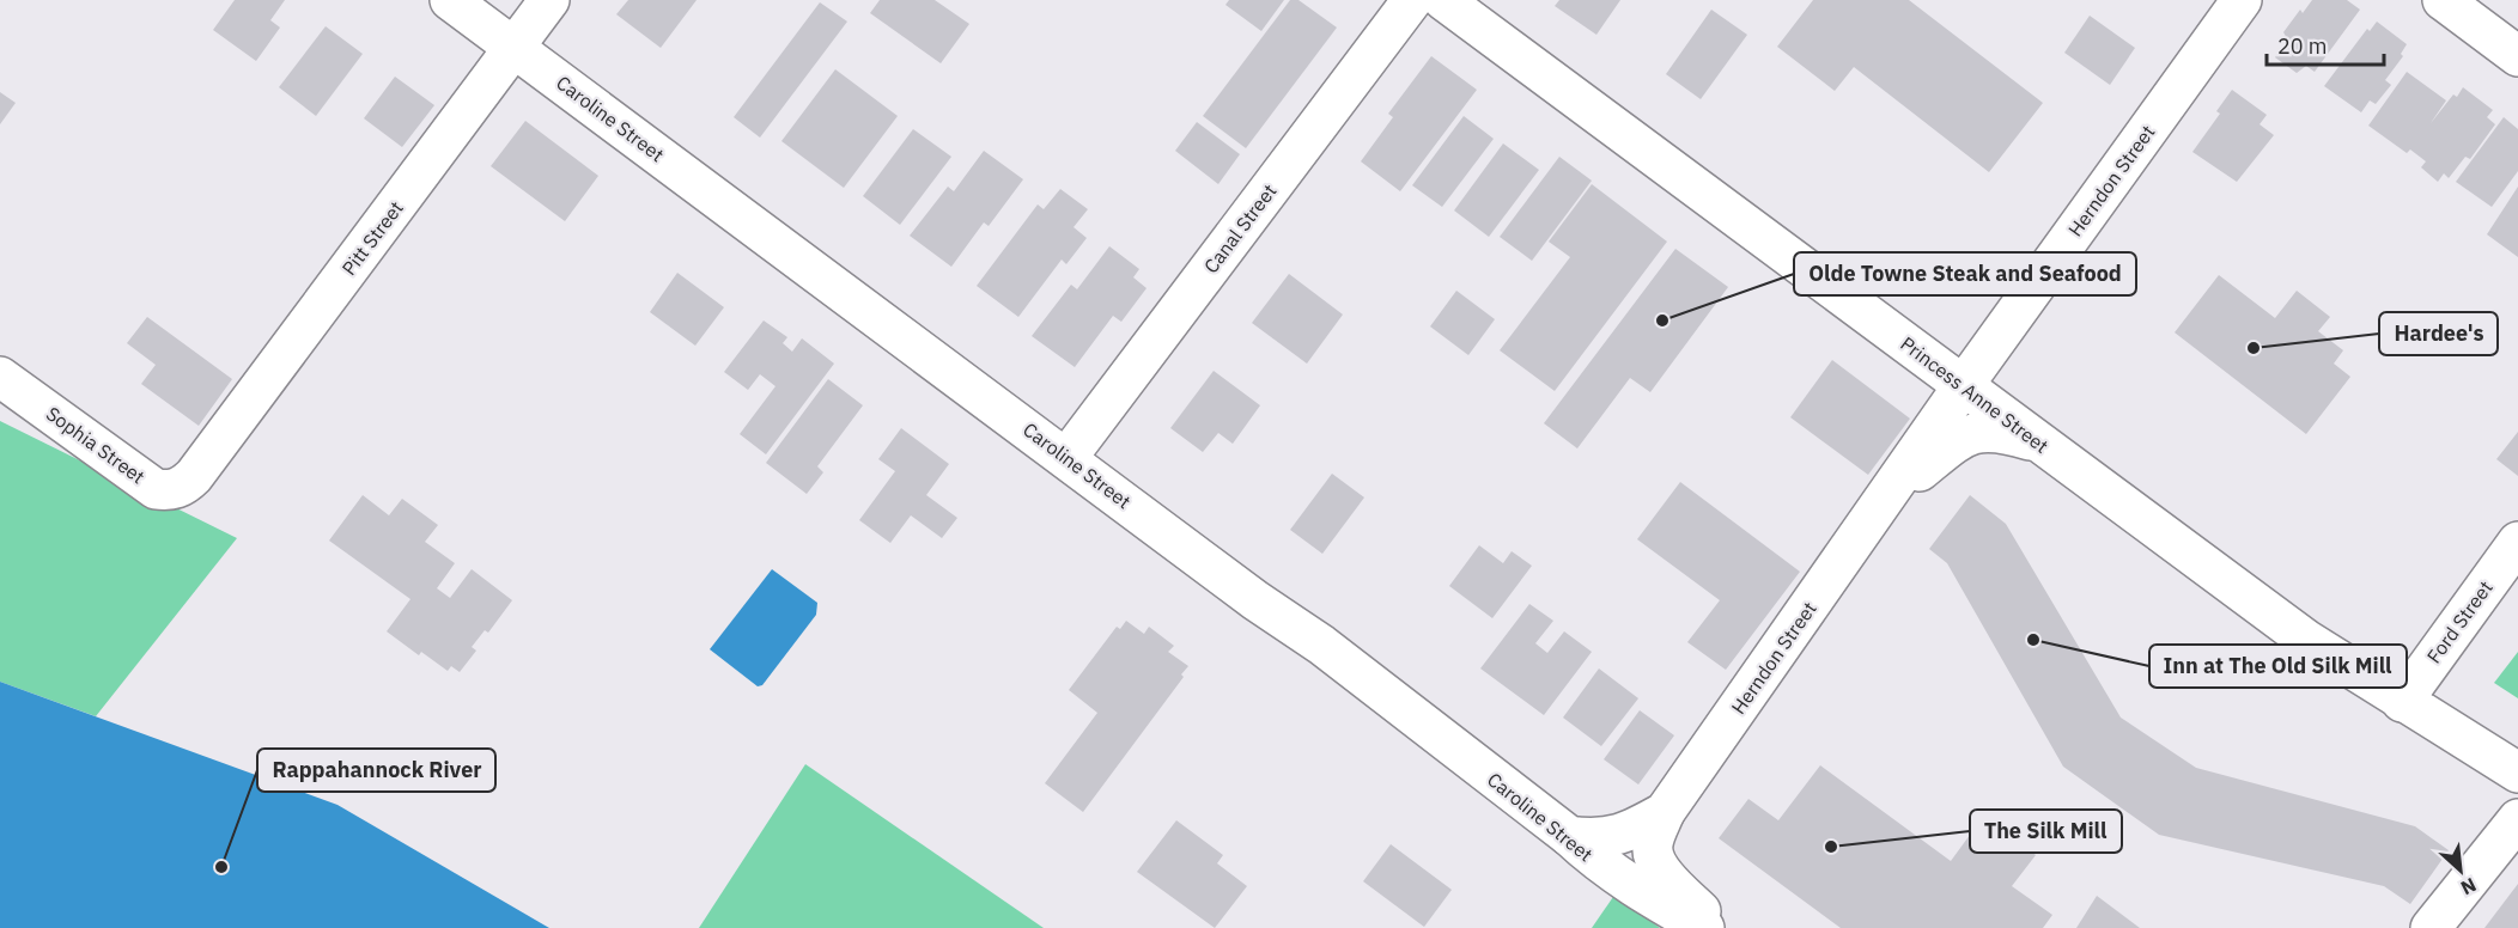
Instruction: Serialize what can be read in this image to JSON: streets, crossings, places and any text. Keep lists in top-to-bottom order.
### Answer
{
  "streets": {
    "main road": [
      "Caroline Street",
      "Herndon Street",
      "Canal Street",
      "Pitt Street",
      "Princess Anne Street",
      "Sophia Street",
      "Ford Street"
    ]
  },
  "crossings": [
    ["Caroline Street", "Canal Street"],
    ["Caroline Street", "Pitt Street"],
    ["Herndon Street", "Princess Anne Street"],
    ["Pitt Street", "Sophia Street"],
    ["Princess Anne Street", "Ford Street"]
  ],
  "places": [
    "Olde Towne Steak and Seafood",
    "Hardee's",
    "Inn at The Old Silk Mill",
    "The Silk Mill",
    "Rappahannock River"
  ],
  "scale_bar": "20 m",
  "north": "bottom right"
}
